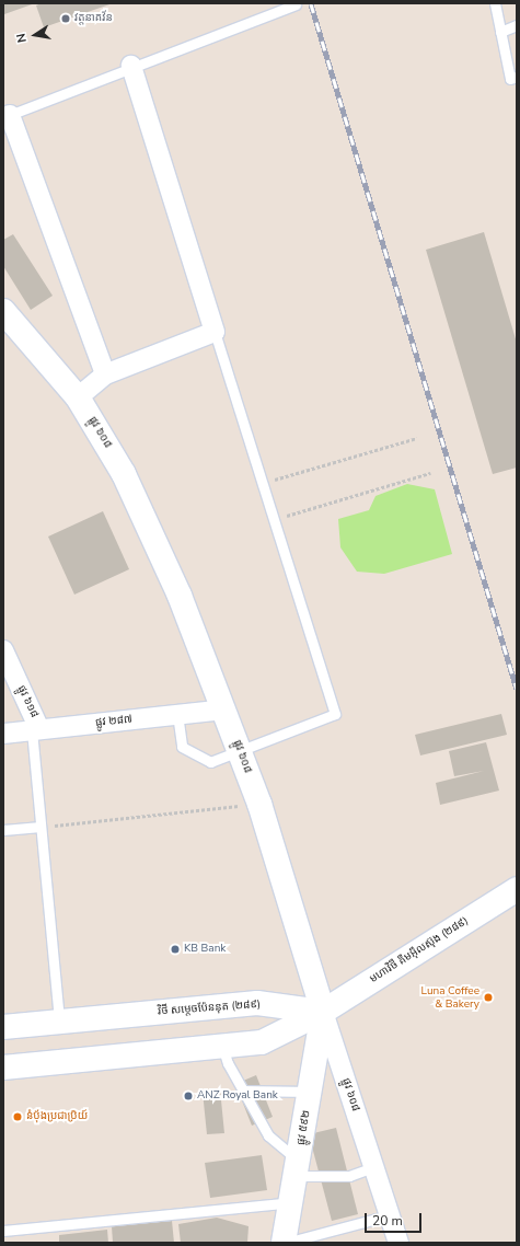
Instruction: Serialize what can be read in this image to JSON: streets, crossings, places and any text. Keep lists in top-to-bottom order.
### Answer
{
  "streets": {
    "street": [
      "ផ្លូវ ៦០៨",
      "ផ្លូវ ៦១៨",
      "ផ្លូវ ២៨៧",
      "មហាវិថី គីមអ៊ីលស៊ុង (២៨៩)",
      "វិថី សម្តេចប៉ែននុត (២៨៩)",
      "ផ្លូវ ៥៩២"
    ]
  },
  "crossings": [
    ["ផ្លូវ ៦០៨", "ផ្លូវ ២៨៧"],
    ["ផ្លូវ ៦០៨", "មហាវិថី គីមអ៊ីលស៊ុង (២៨៩)"],
    ["ផ្លូវ ៦០៨", "វិថី សម្តេចប៉ែននុត (២៨៩)"],
    ["ផ្លូវ ៦០៨", "ផ្លូវ ៥៩២"],
    ["ផ្លូវ ៦១៨", "ផ្លូវ ២៨៧"],
    ["មហាវិថី គីមអ៊ីលស៊ុង (២៨៩)", "វិថី សម្តេចប៉ែននុត (២៨៩)"],
    ["មហាវិថី គីមអ៊ីលស៊ុង (២៨៩)", "ផ្លូវ ៥៩២"],
    ["វិថី សម្តេចប៉ែននុត (២៨៩)", "ផ្លូវ ៥៩២"]
  ],
  "places": [
    "វត្តនាគវ័ន",
    "KB Bank",
    "Luna Coffee & Bakery",
    "ANZ Royal Bank",
    "នំបុ័ងប្រជាប្រិយ៍"
  ],
  "scale_bar": "20 m",
  "north": "left"
}
